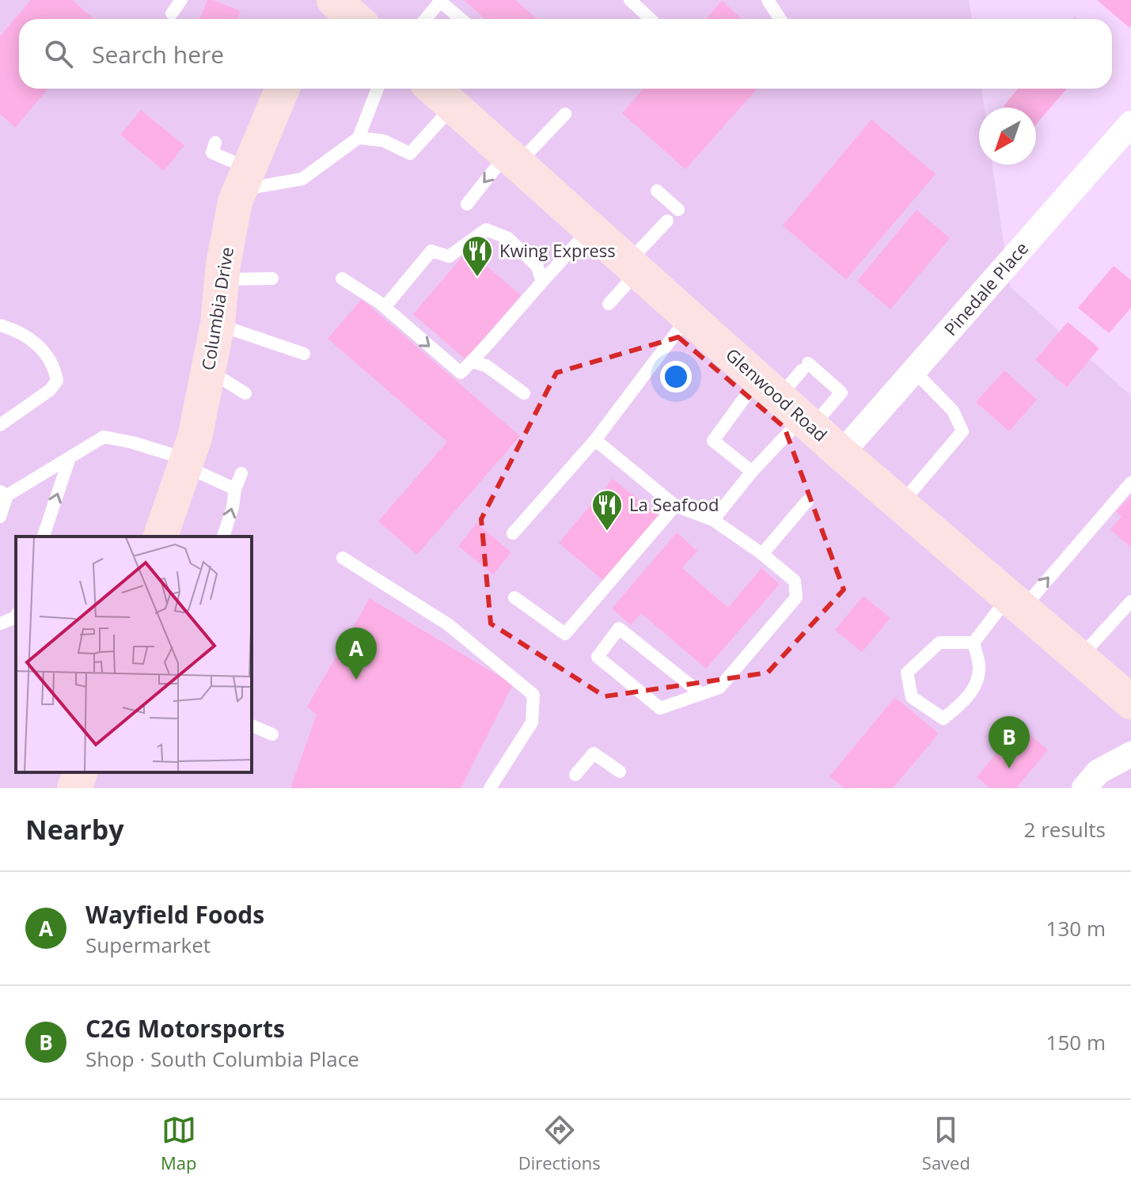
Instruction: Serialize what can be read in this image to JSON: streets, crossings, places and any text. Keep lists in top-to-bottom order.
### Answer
{
  "streets": {
    "main road": ["Columbia Drive", "Glenwood Road"],
    "street": ["Pinedale Place"]
  },
  "crossings": [
    ["Pinedale Place", "Glenwood Road"]
  ],
  "places": {
    "restaurant": ["Kwing Express", "La Seafood"]
  },
  "north": "bottom left",
  "page": {
    "search": "Search here",
    "pins": ["A", "B"],
    "heading": ["Nearby", "2 results"],
    "list": [
      {
        "mark": "A",
        "name": "Wayfield Foods",
        "note": "Supermarket",
        "value": "130 m"
      },
      {
        "mark": "B",
        "name": "C2G Motorsports",
        "note": "Shop · South Columbia Place",
        "value": "150 m"
      }
    ],
    "nav": ["Map", "Directions", "Saved"]
  }
}
